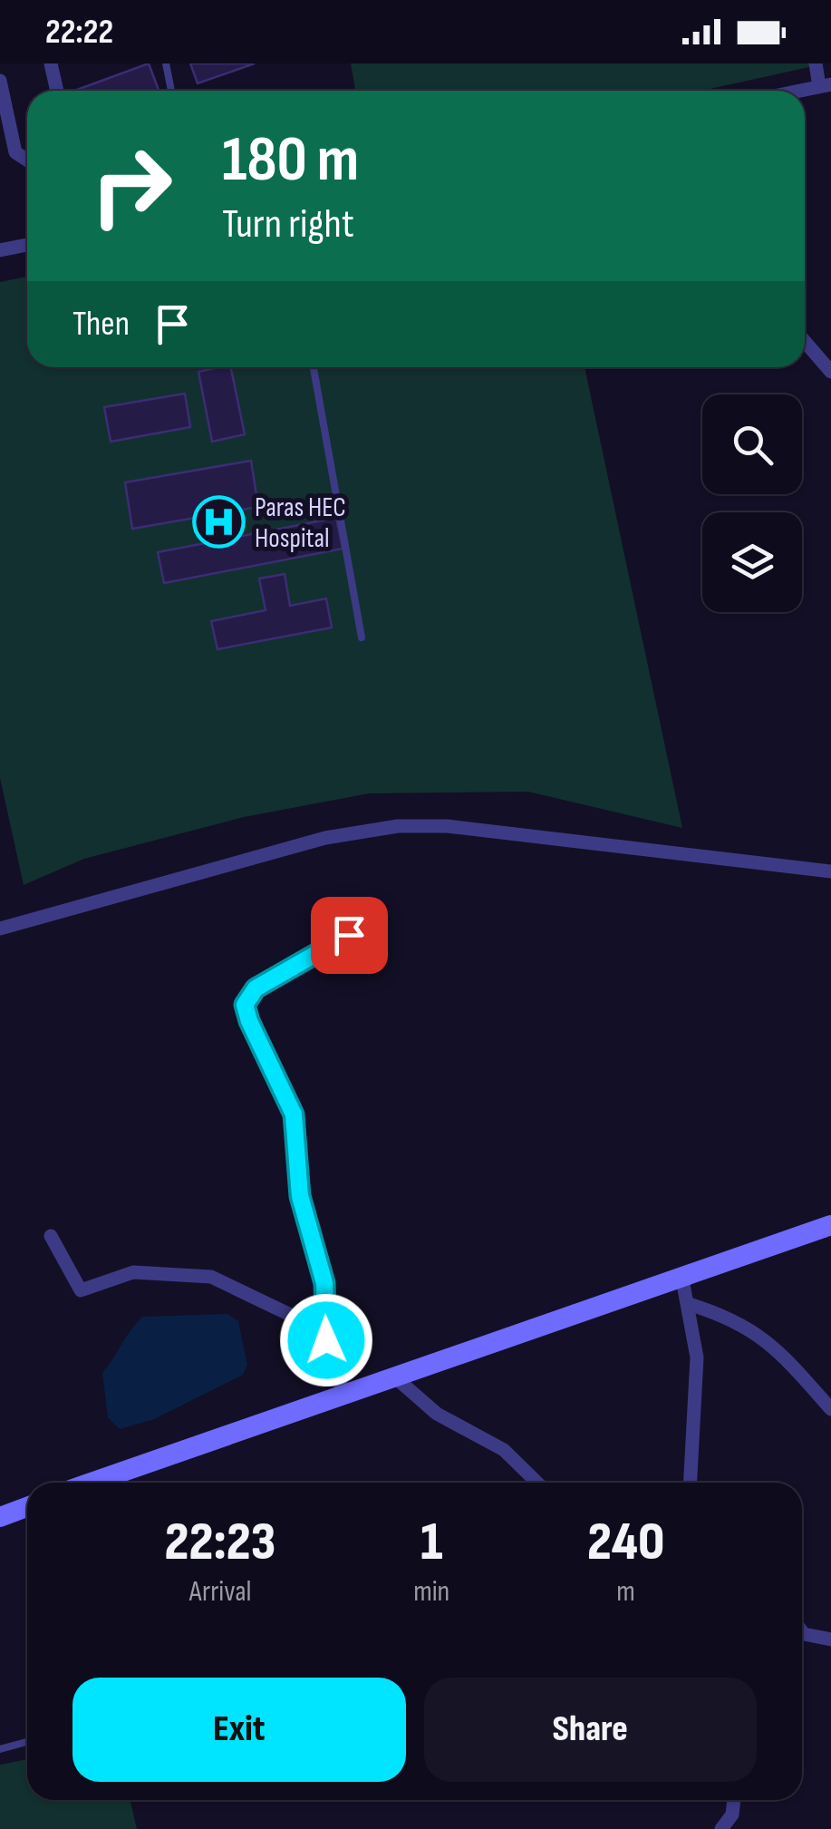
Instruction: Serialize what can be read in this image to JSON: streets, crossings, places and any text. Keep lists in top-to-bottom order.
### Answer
{
  "places": {
    "hospital": ["Paras HEC Hospital"]
  },
  "page": {
    "status": "22:22",
    "turn": ["180 m", "Turn right"],
    "then": "Then",
    "eta": [
      "22:23",
      "Arrival",
      "1",
      "min",
      "240",
      "m"
    ],
    "buttons": ["Exit", "Share"]
  }
}
